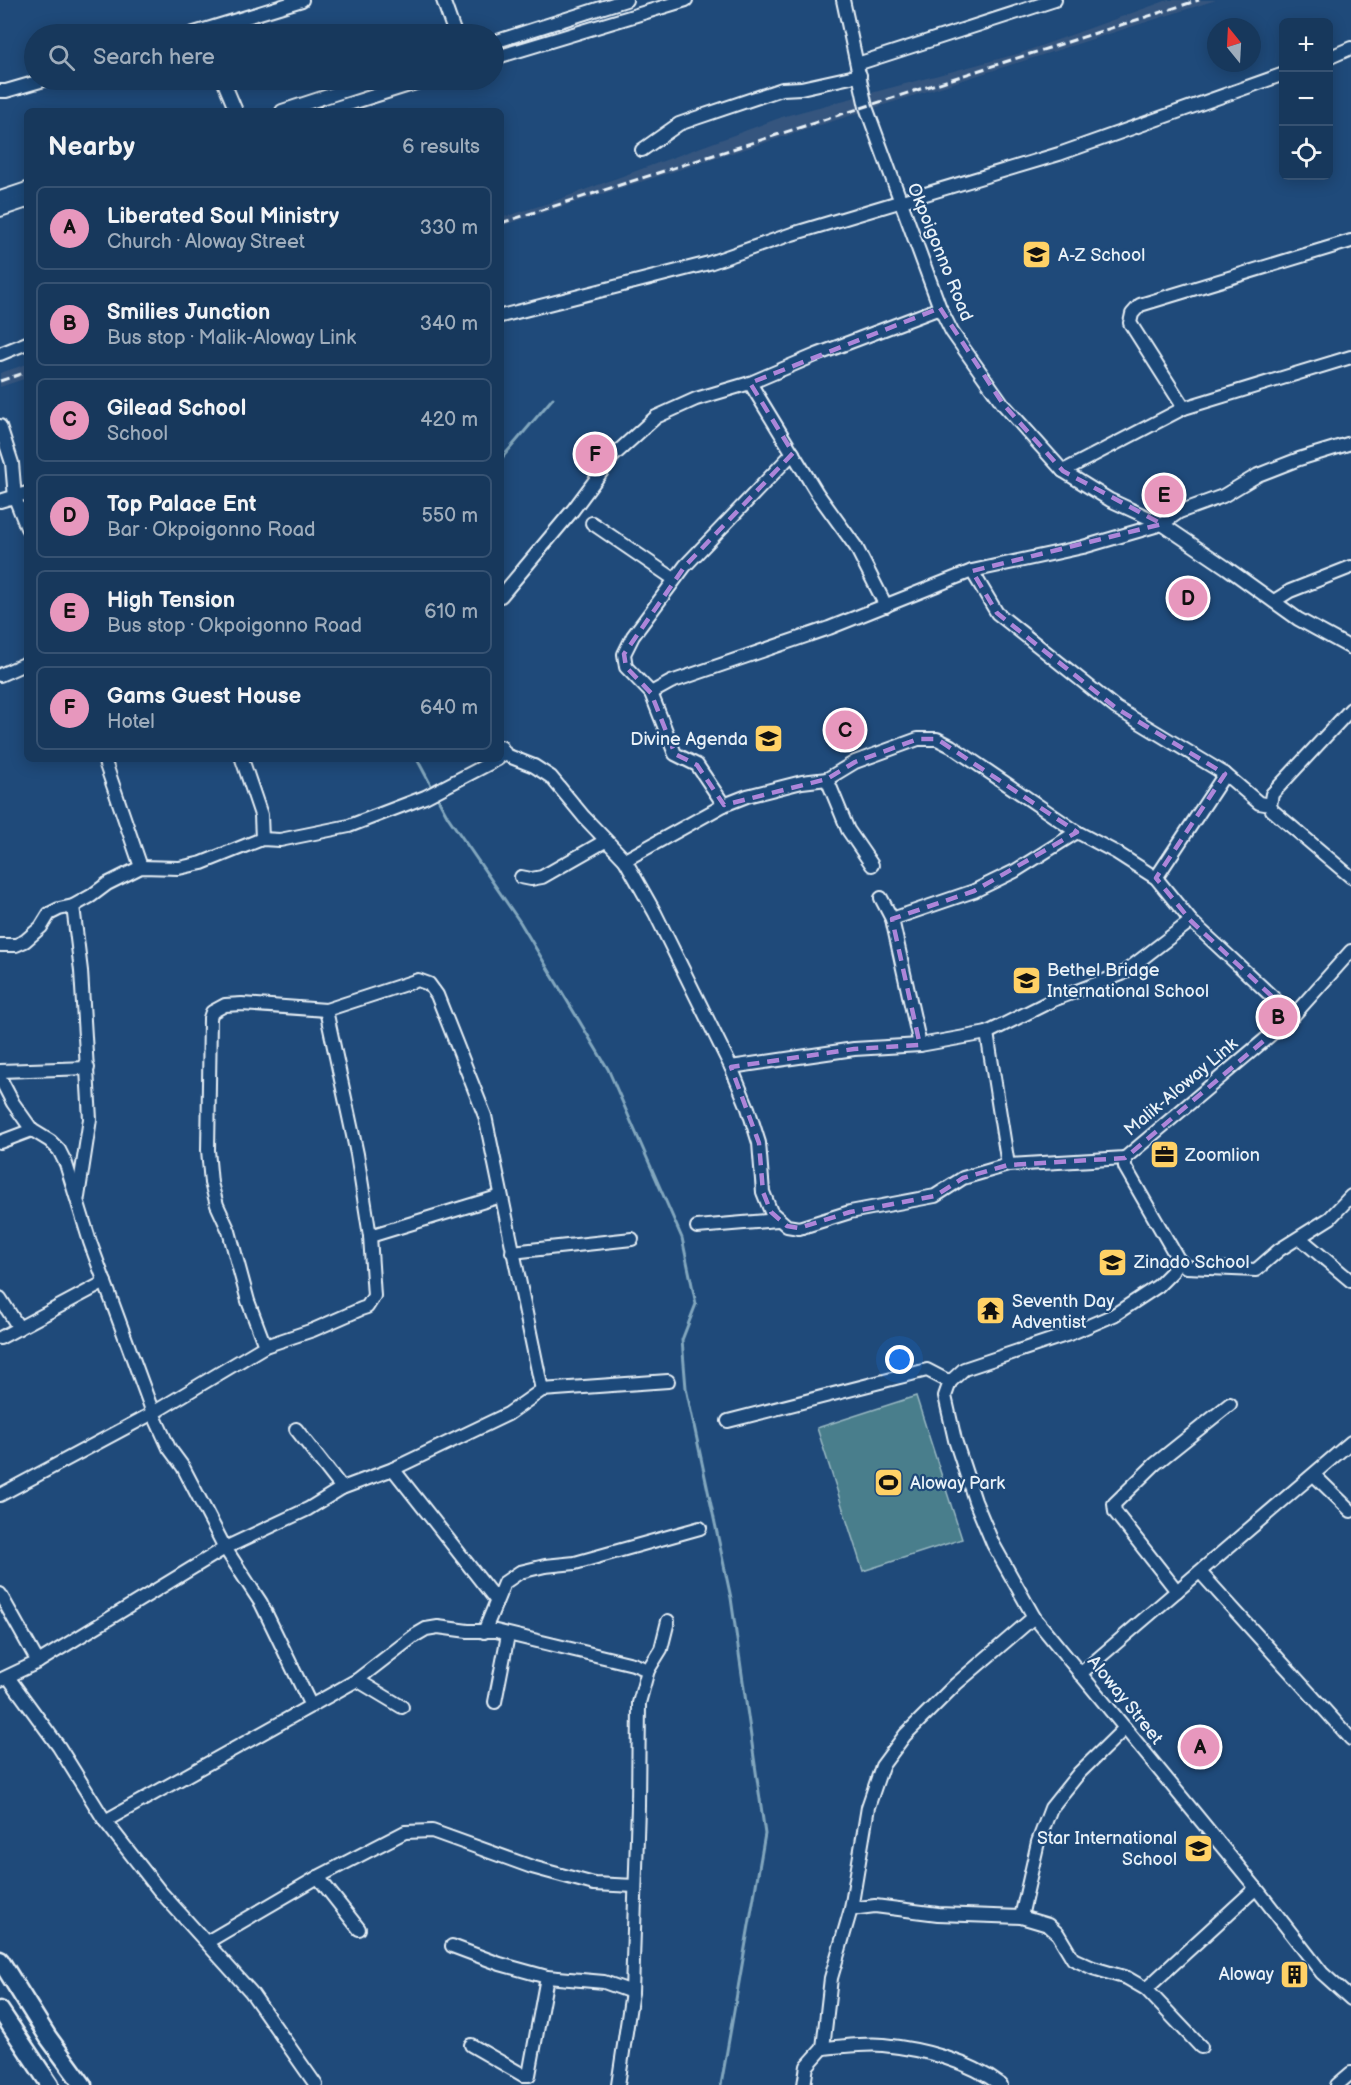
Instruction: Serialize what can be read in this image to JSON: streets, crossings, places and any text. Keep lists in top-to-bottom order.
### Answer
{
  "streets": {
    "street": ["Okpoigonno Road", "Malik-Aloway Link", "Aloway Street"]
  },
  "places": {
    "school or university": [
      "A-Z School",
      "Divine Agenda",
      "Bethel Bridge International School",
      "Zinado School",
      "Star International School"
    ],
    "office": ["Zoomlion"],
    "temple": ["Seventh Day Adventist"],
    "sports": ["Aloway Park"],
    "building": ["Aloway"]
  },
  "north": "top",
  "page": {
    "map_buttons": ["+", "−"],
    "search": "Search here",
    "heading": ["Nearby", "6 results"],
    "list": [
      {
        "mark": "A",
        "name": "Liberated Soul Ministry",
        "note": "Church · Aloway Street",
        "value": "330 m"
      },
      {
        "mark": "B",
        "name": "Smilies Junction",
        "note": "Bus stop · Malik-Aloway Link",
        "value": "340 m"
      },
      {
        "mark": "C",
        "name": "Gilead School",
        "note": "School",
        "value": "420 m"
      },
      {
        "mark": "D",
        "name": "Top Palace Ent",
        "note": "Bar · Okpoigonno Road",
        "value": "550 m"
      },
      {
        "mark": "E",
        "name": "High Tension",
        "note": "Bus stop · Okpoigonno Road",
        "value": "610 m"
      },
      {
        "mark": "F",
        "name": "Gams Guest House",
        "note": "Hotel",
        "value": "640 m"
      }
    ],
    "pins": [
      "F",
      "E",
      "D",
      "C",
      "B",
      "A"
    ]
  }
}
